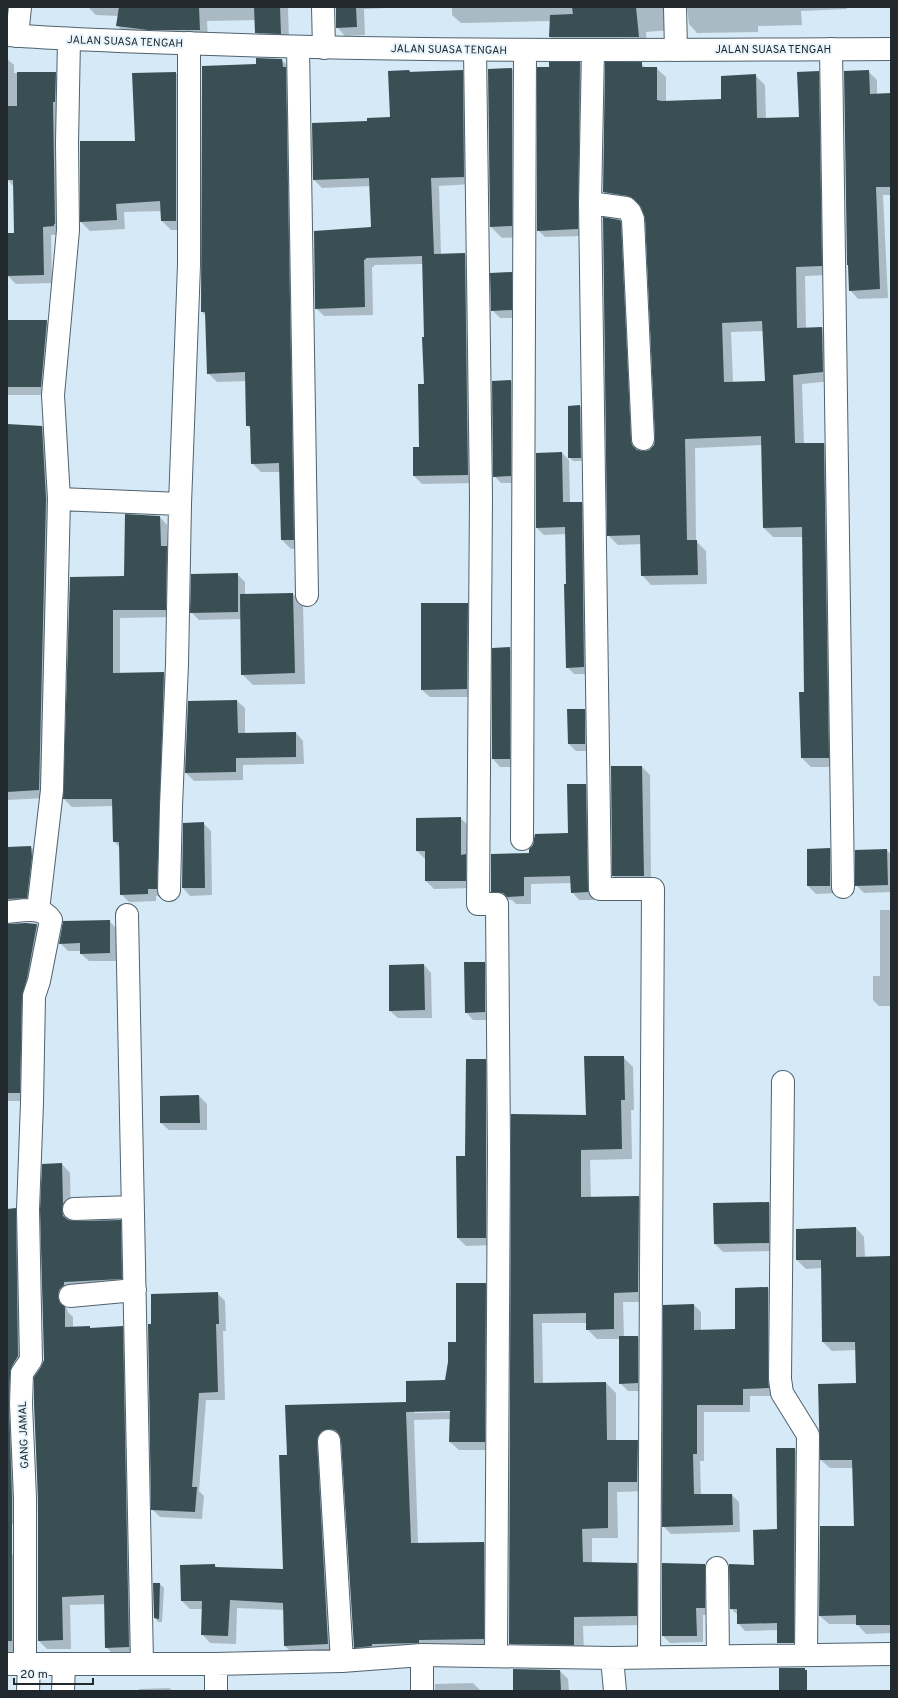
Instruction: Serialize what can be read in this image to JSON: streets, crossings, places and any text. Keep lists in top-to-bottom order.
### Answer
{
  "streets": {
    "street": ["JALAN SUASA TENGAH", "GANG JAMAL"]
  },
  "scale_bar": "20 m"
}
